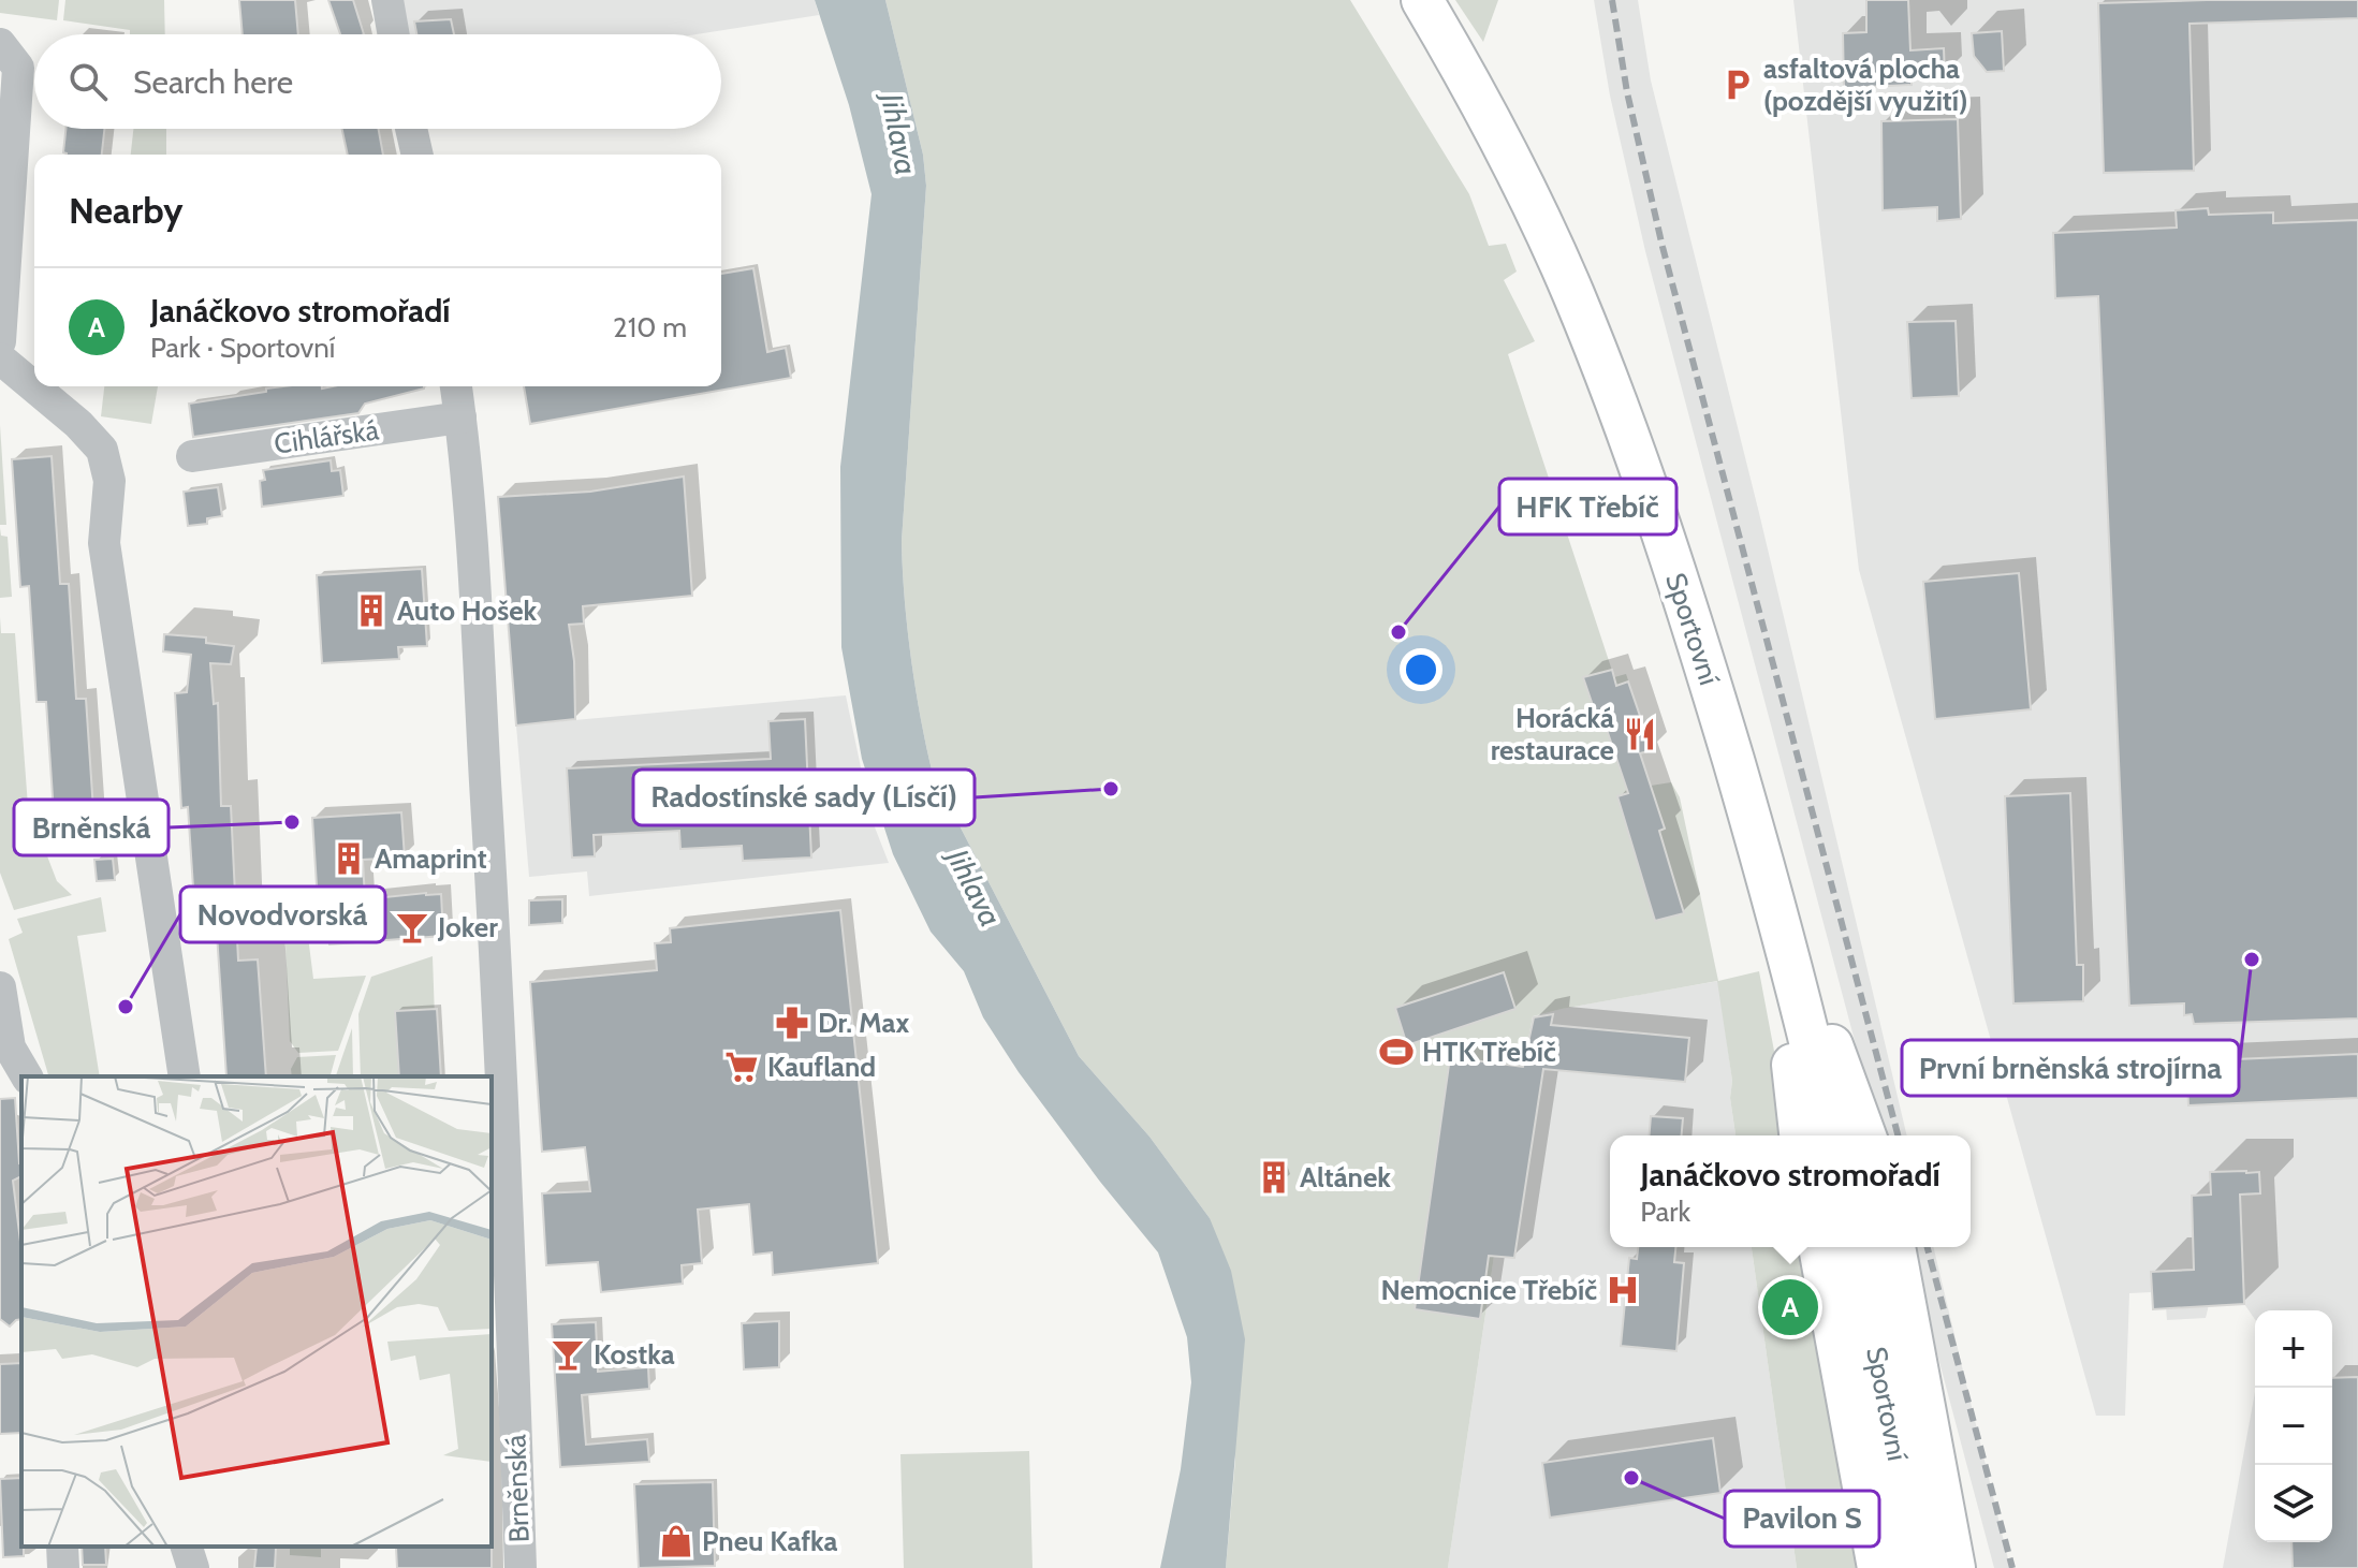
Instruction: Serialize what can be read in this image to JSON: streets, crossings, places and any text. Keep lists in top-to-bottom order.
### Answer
{
  "streets": {
    "main road": ["Sportovní"],
    "street": ["Cihlářská", "Brněnská"]
  },
  "crossings": [
    ["Cihlářská", "Brněnská"]
  ],
  "water": ["Jihlava"],
  "places": {
    "parking": ["asfaltová plocha (pozdější využití)"],
    "building": ["Auto Hošek", "Amaprint", "Altánek"],
    "other": [
      "HFK Třebíč",
      "Radostínské sady (Lísčí)",
      "Brněnská",
      "První brněnská strojírna",
      "Novodvorská",
      "Pavilon S"
    ],
    "restaurant": ["Horácká restaurace"],
    "bar": ["Joker", "Kostka"],
    "pharmacy": ["Dr. Max"],
    "sports": ["HTK Třebíč"],
    "supermarket": ["Kaufland"],
    "hospital": ["Nemocnice Třebíč"],
    "shop": ["Pneu Kafka"]
  },
  "page": {
    "search": "Search here",
    "heading": "Nearby",
    "list": [
      {
        "mark": "A",
        "name": "Janáčkovo stromořadí",
        "note": "Park · Sportovní",
        "value": "210 m"
      }
    ],
    "popup": ["Janáčkovo stromořadí", "Park"],
    "pins": "A",
    "map_buttons": ["+", "−"]
  }
}
